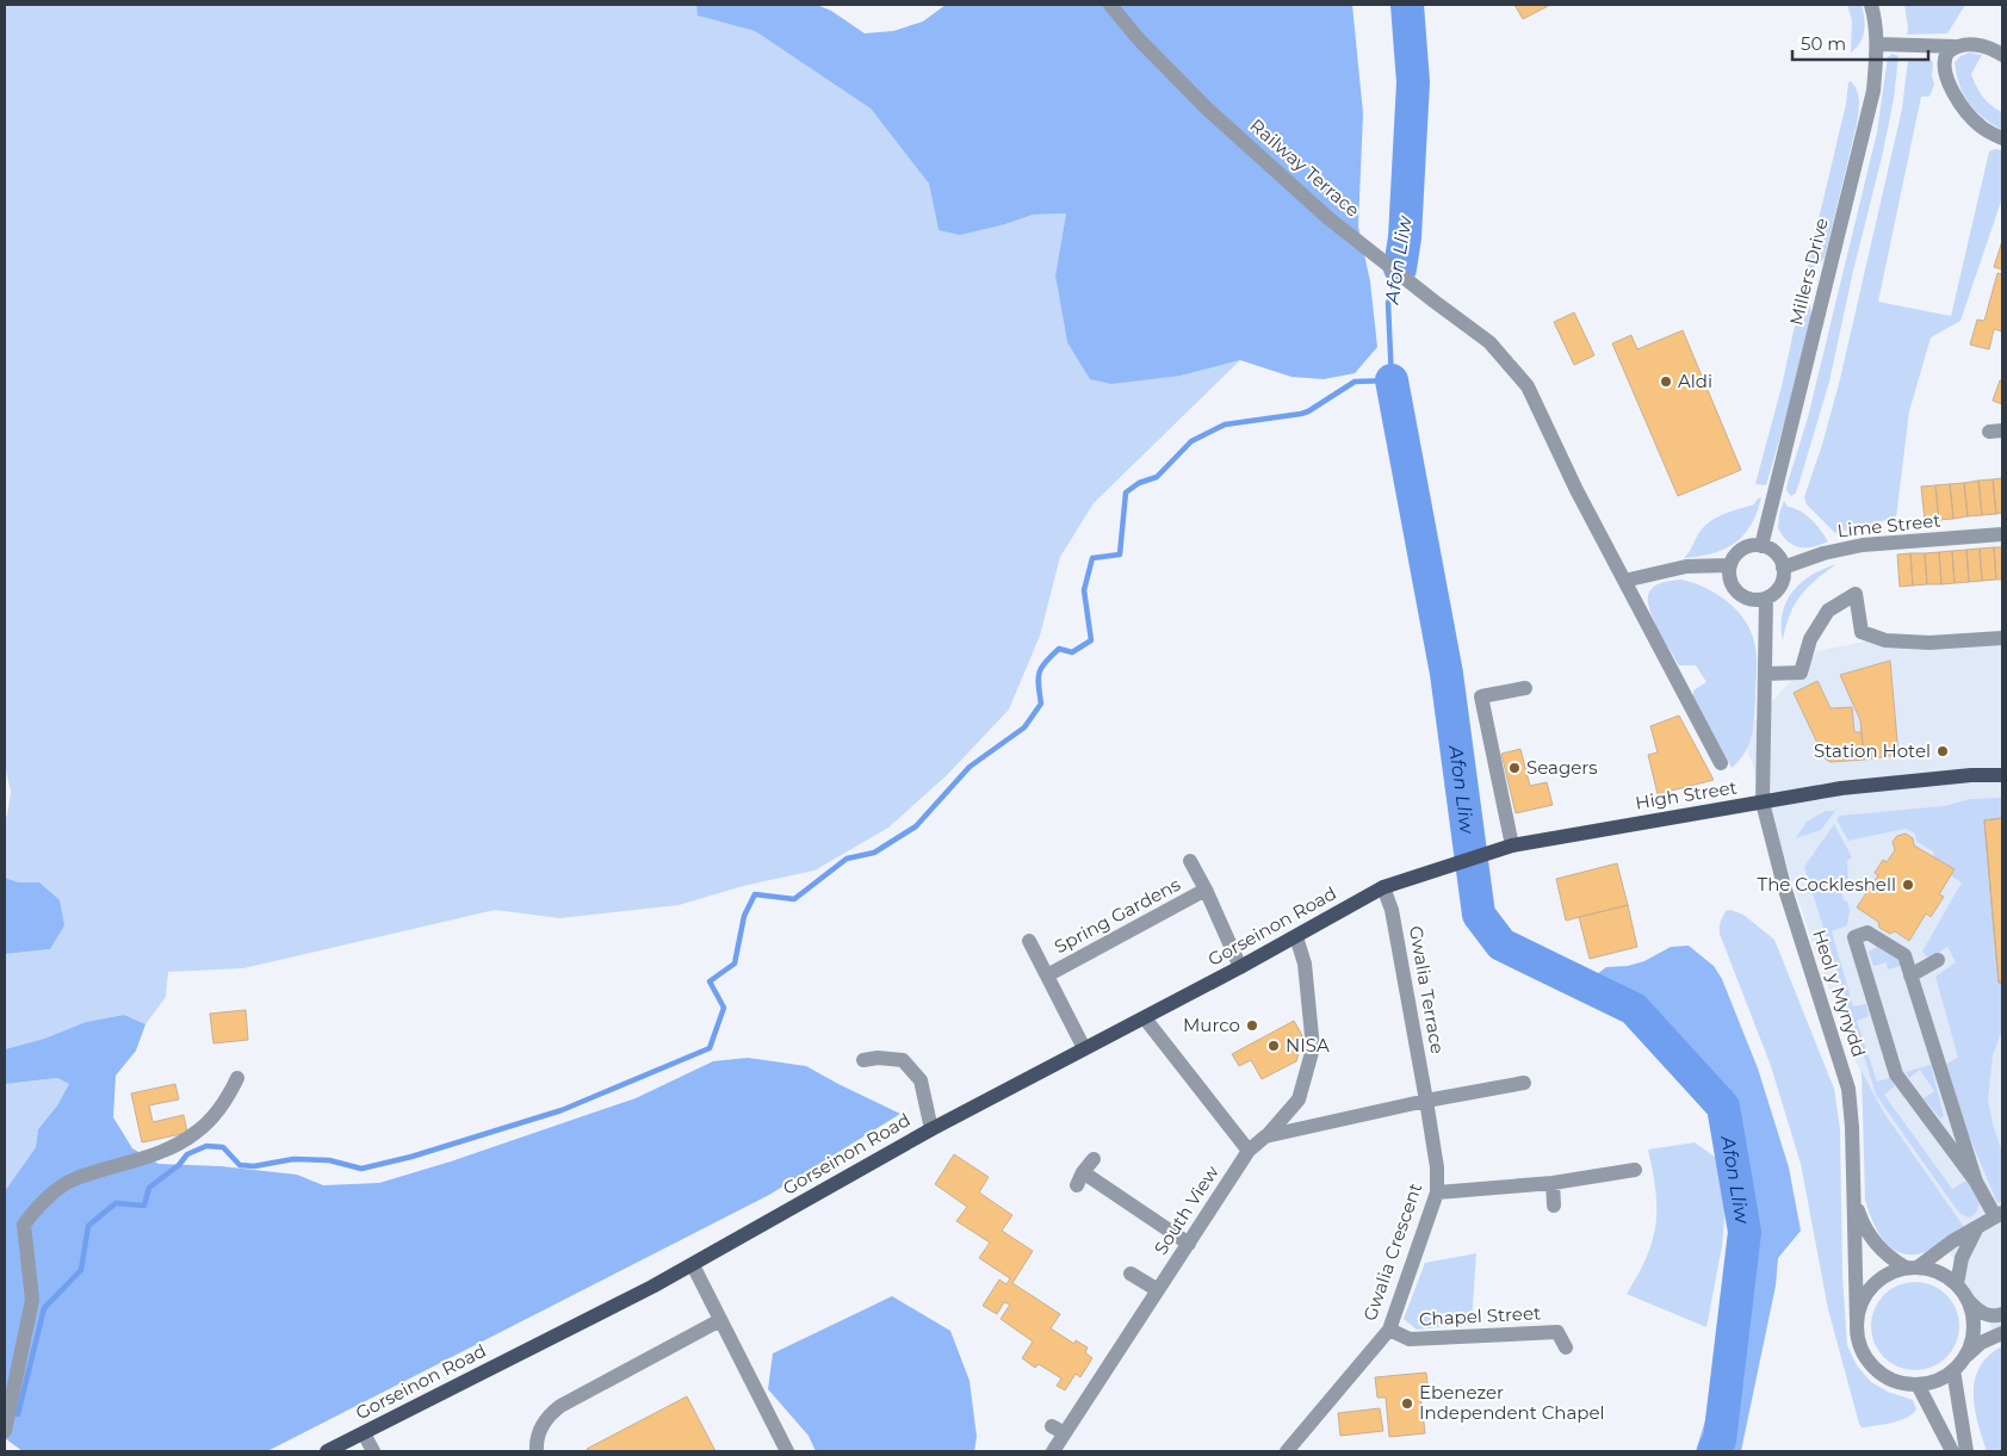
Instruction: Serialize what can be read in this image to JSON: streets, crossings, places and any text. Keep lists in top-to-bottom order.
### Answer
{
  "streets": {
    "main road": ["High Street", "Gorseinon Road"],
    "street": [
      "Railway Terrace",
      "Millers Drive",
      "Lime Street",
      "Spring Gardens",
      "Gwalia Terrace",
      "Heol y Mynydd",
      "South View",
      "Gwalia Crescent",
      "Chapel Street"
    ]
  },
  "crossings": [
    ["Millers Drive", "Lime Street"],
    ["High Street", "Gorseinon Road"],
    ["High Street", "Gwalia Terrace"],
    ["High Street", "Heol y Mynydd"],
    ["Spring Gardens", "Gorseinon Road"],
    ["Gorseinon Road", "Gwalia Terrace"],
    ["Gwalia Terrace", "Gwalia Crescent"],
    ["Gwalia Crescent", "Chapel Street"]
  ],
  "water": ["Afon Lliw"],
  "places": [
    "Aldi",
    "Station Hotel",
    "Seagers",
    "The Cockleshell",
    "Murco",
    "NISA",
    "Ebenezer Independent Chapel"
  ],
  "scale_bar": "50 m"
}
